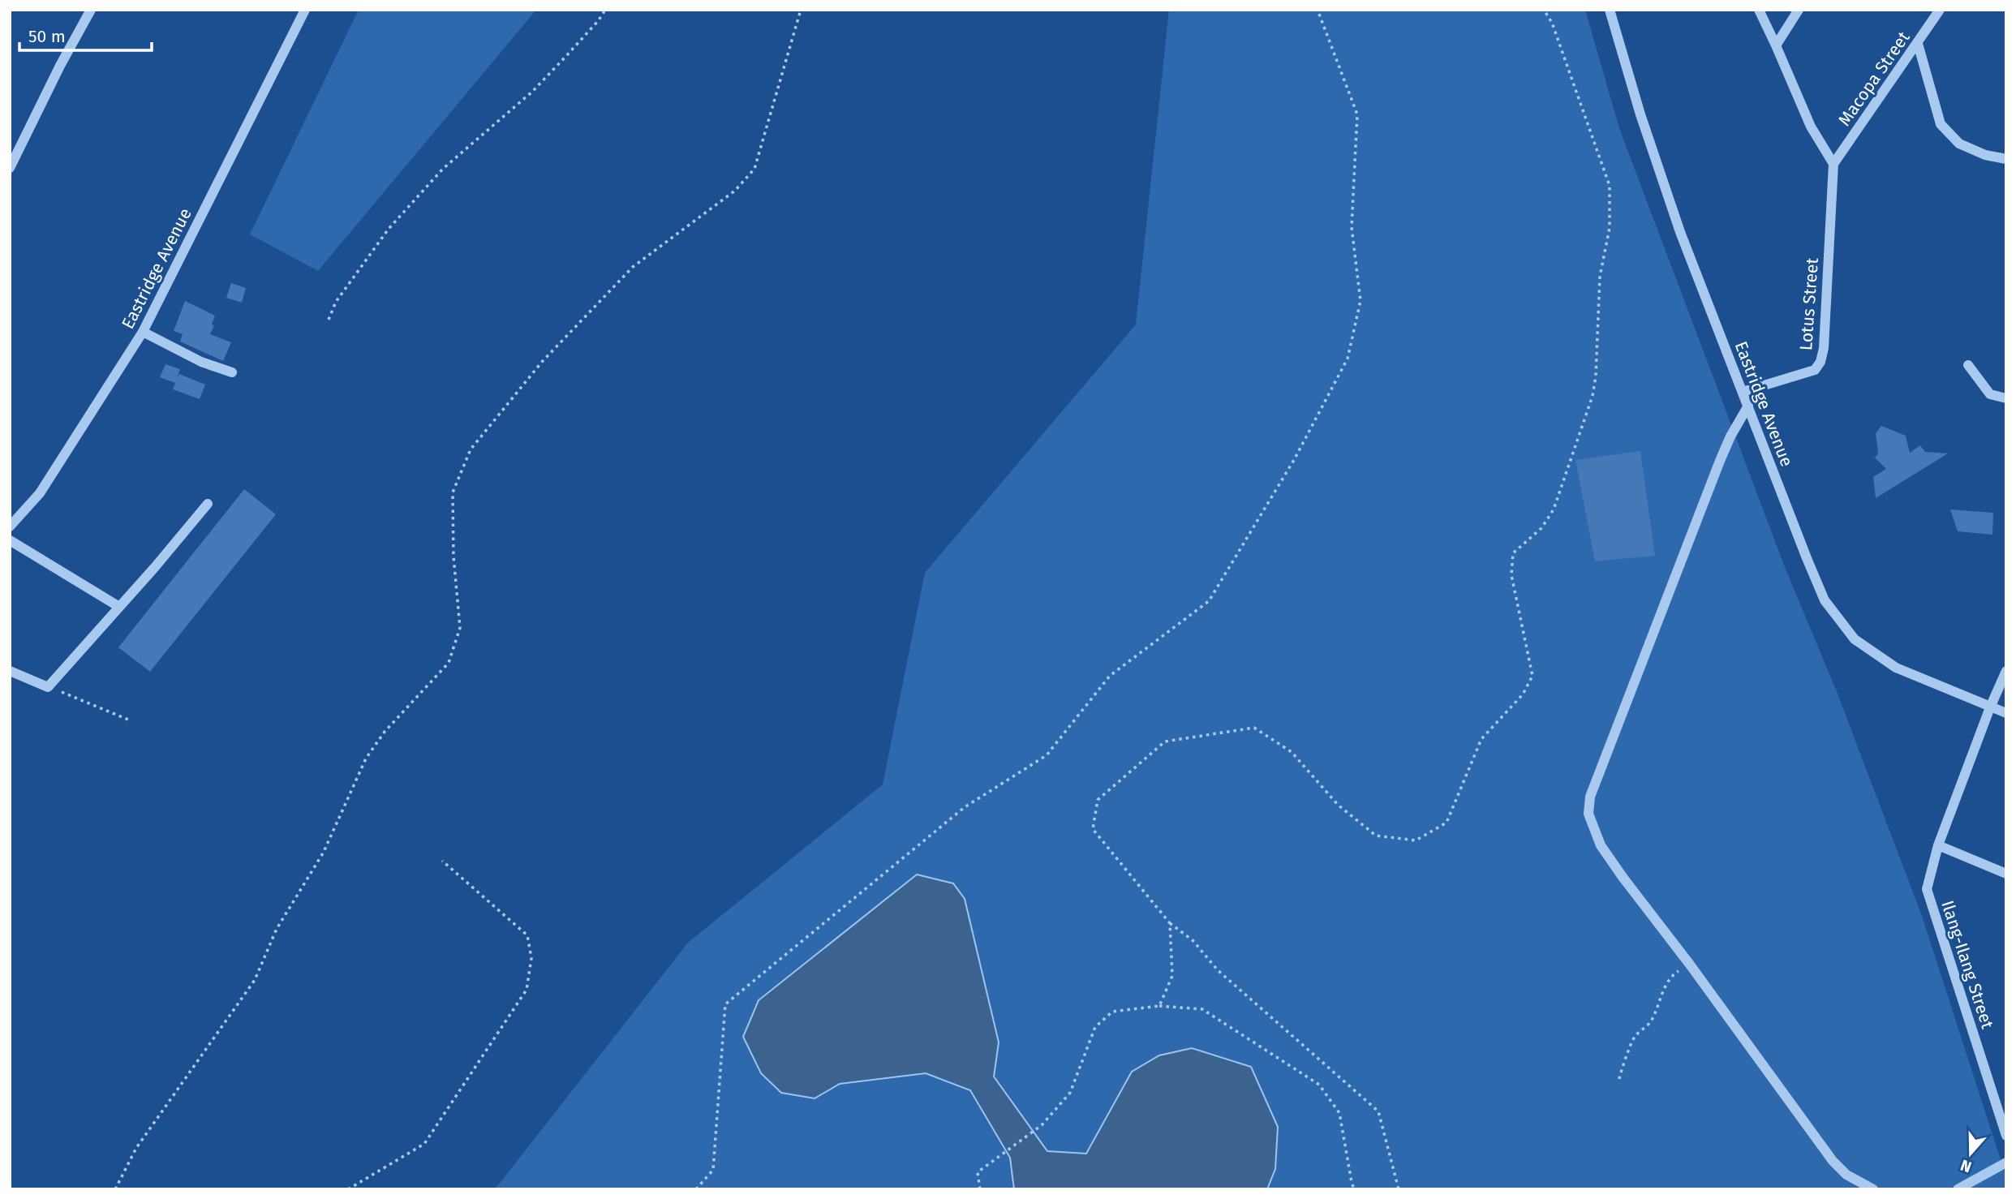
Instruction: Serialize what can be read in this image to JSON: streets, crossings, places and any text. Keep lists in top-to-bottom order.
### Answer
{
  "streets": {
    "street": [
      "Macopa Street",
      "Eastridge Avenue",
      "Lotus Street",
      "Ilang-Ilang Street"
    ]
  },
  "crossings": [
    ["Macopa Street", "Lotus Street"],
    ["Eastridge Avenue", "Lotus Street"],
    ["Eastridge Avenue", "Ilang-Ilang Street"]
  ],
  "scale_bar": "50 m",
  "north": "bottom"
}
